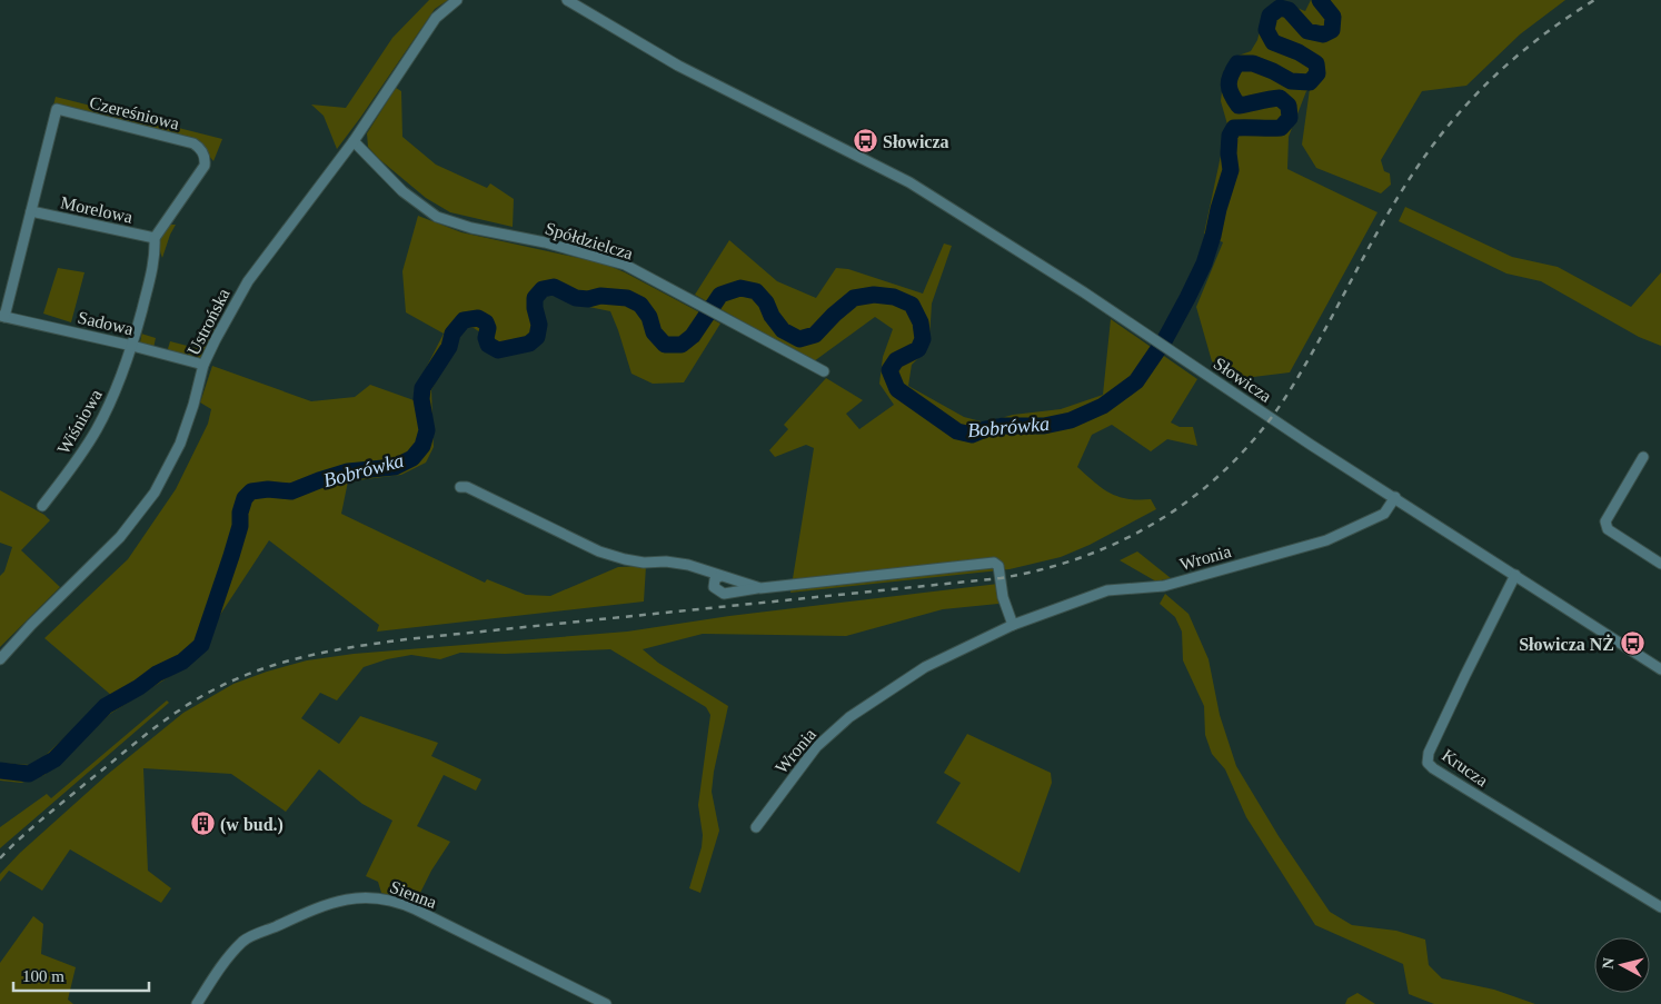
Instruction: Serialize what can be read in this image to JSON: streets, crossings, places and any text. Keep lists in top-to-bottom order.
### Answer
{
  "streets": {
    "street": [
      "Czereśniowa",
      "Morelowa",
      "Spółdzielcza",
      "Ustrońska",
      "Sadowa",
      "Słowicza",
      "Wiśniowa",
      "Wronia",
      "Krucza",
      "Sienna"
    ]
  },
  "crossings": [
    ["Czereśniowa", "Morelowa"],
    ["Czereśniowa", "Sadowa"],
    ["Spółdzielcza", "Ustrońska"],
    ["Ustrońska", "Sadowa"],
    ["Sadowa", "Wiśniowa"],
    ["Słowicza", "Wronia"],
    ["Słowicza", "Krucza"]
  ],
  "water": ["Bobrówka"],
  "places": {
    "bus stop": ["Słowicza", "Słowicza NŻ"],
    "building": ["(w bud.)"]
  },
  "scale_bar": "100 m",
  "north": "left"
}
